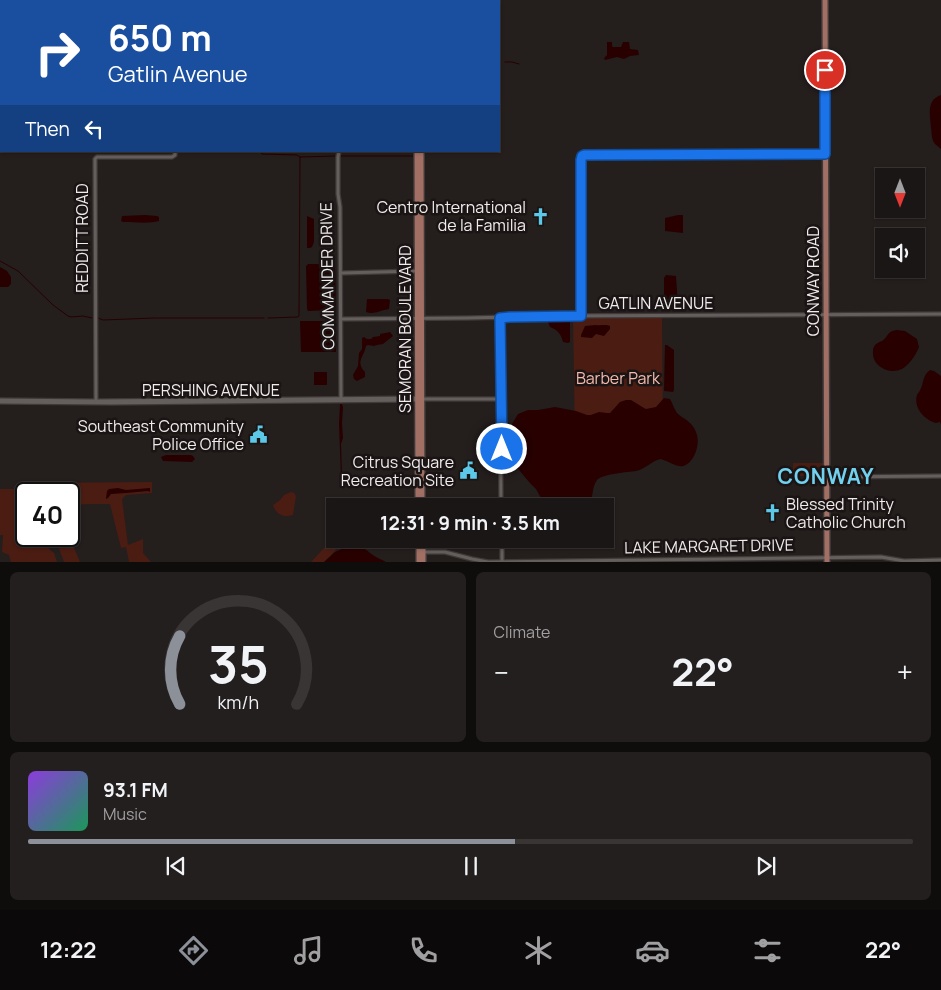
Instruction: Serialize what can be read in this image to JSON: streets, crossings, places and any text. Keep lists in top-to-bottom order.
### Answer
{
  "streets": {
    "main road": ["CONWAY ROAD", "SEMORAN BOULEVARD"],
    "street": [
      "REDDITT ROAD",
      "COMMANDER DRIVE",
      "GATLIN AVENUE",
      "PERSHING AVENUE",
      "LAKE MARGARET DRIVE"
    ]
  },
  "crossings": [
    ["REDDITT ROAD", "PERSHING AVENUE"],
    ["COMMANDER DRIVE", "GATLIN AVENUE"],
    ["COMMANDER DRIVE", "PERSHING AVENUE"],
    ["CONWAY ROAD", "GATLIN AVENUE"],
    ["CONWAY ROAD", "LAKE MARGARET DRIVE"],
    ["GATLIN AVENUE", "SEMORAN BOULEVARD"],
    ["SEMORAN BOULEVARD", "PERSHING AVENUE"]
  ],
  "districts": ["CONWAY"],
  "parks": ["Barber Park"],
  "places": {
    "church": ["Centro International de la Familia", "Blessed Trinity Catholic Church"],
    "public building": ["Southeast Community Police Office", "Citrus Square Recreation Site"]
  },
  "north": "bottom",
  "page": {
    "turn": ["650 m", "Gatlin Avenue"],
    "then": "Then",
    "limit": "40",
    "trip": "12:31 · 9 min · 3.5 km",
    "tile": "Climate",
    "heat": ["−", "22°", "+"],
    "song": ["93.1 FM", "Music"],
    "tabs": ["12:22", "22°"],
    "gauge": ["35", "km/h"]
  }
}
